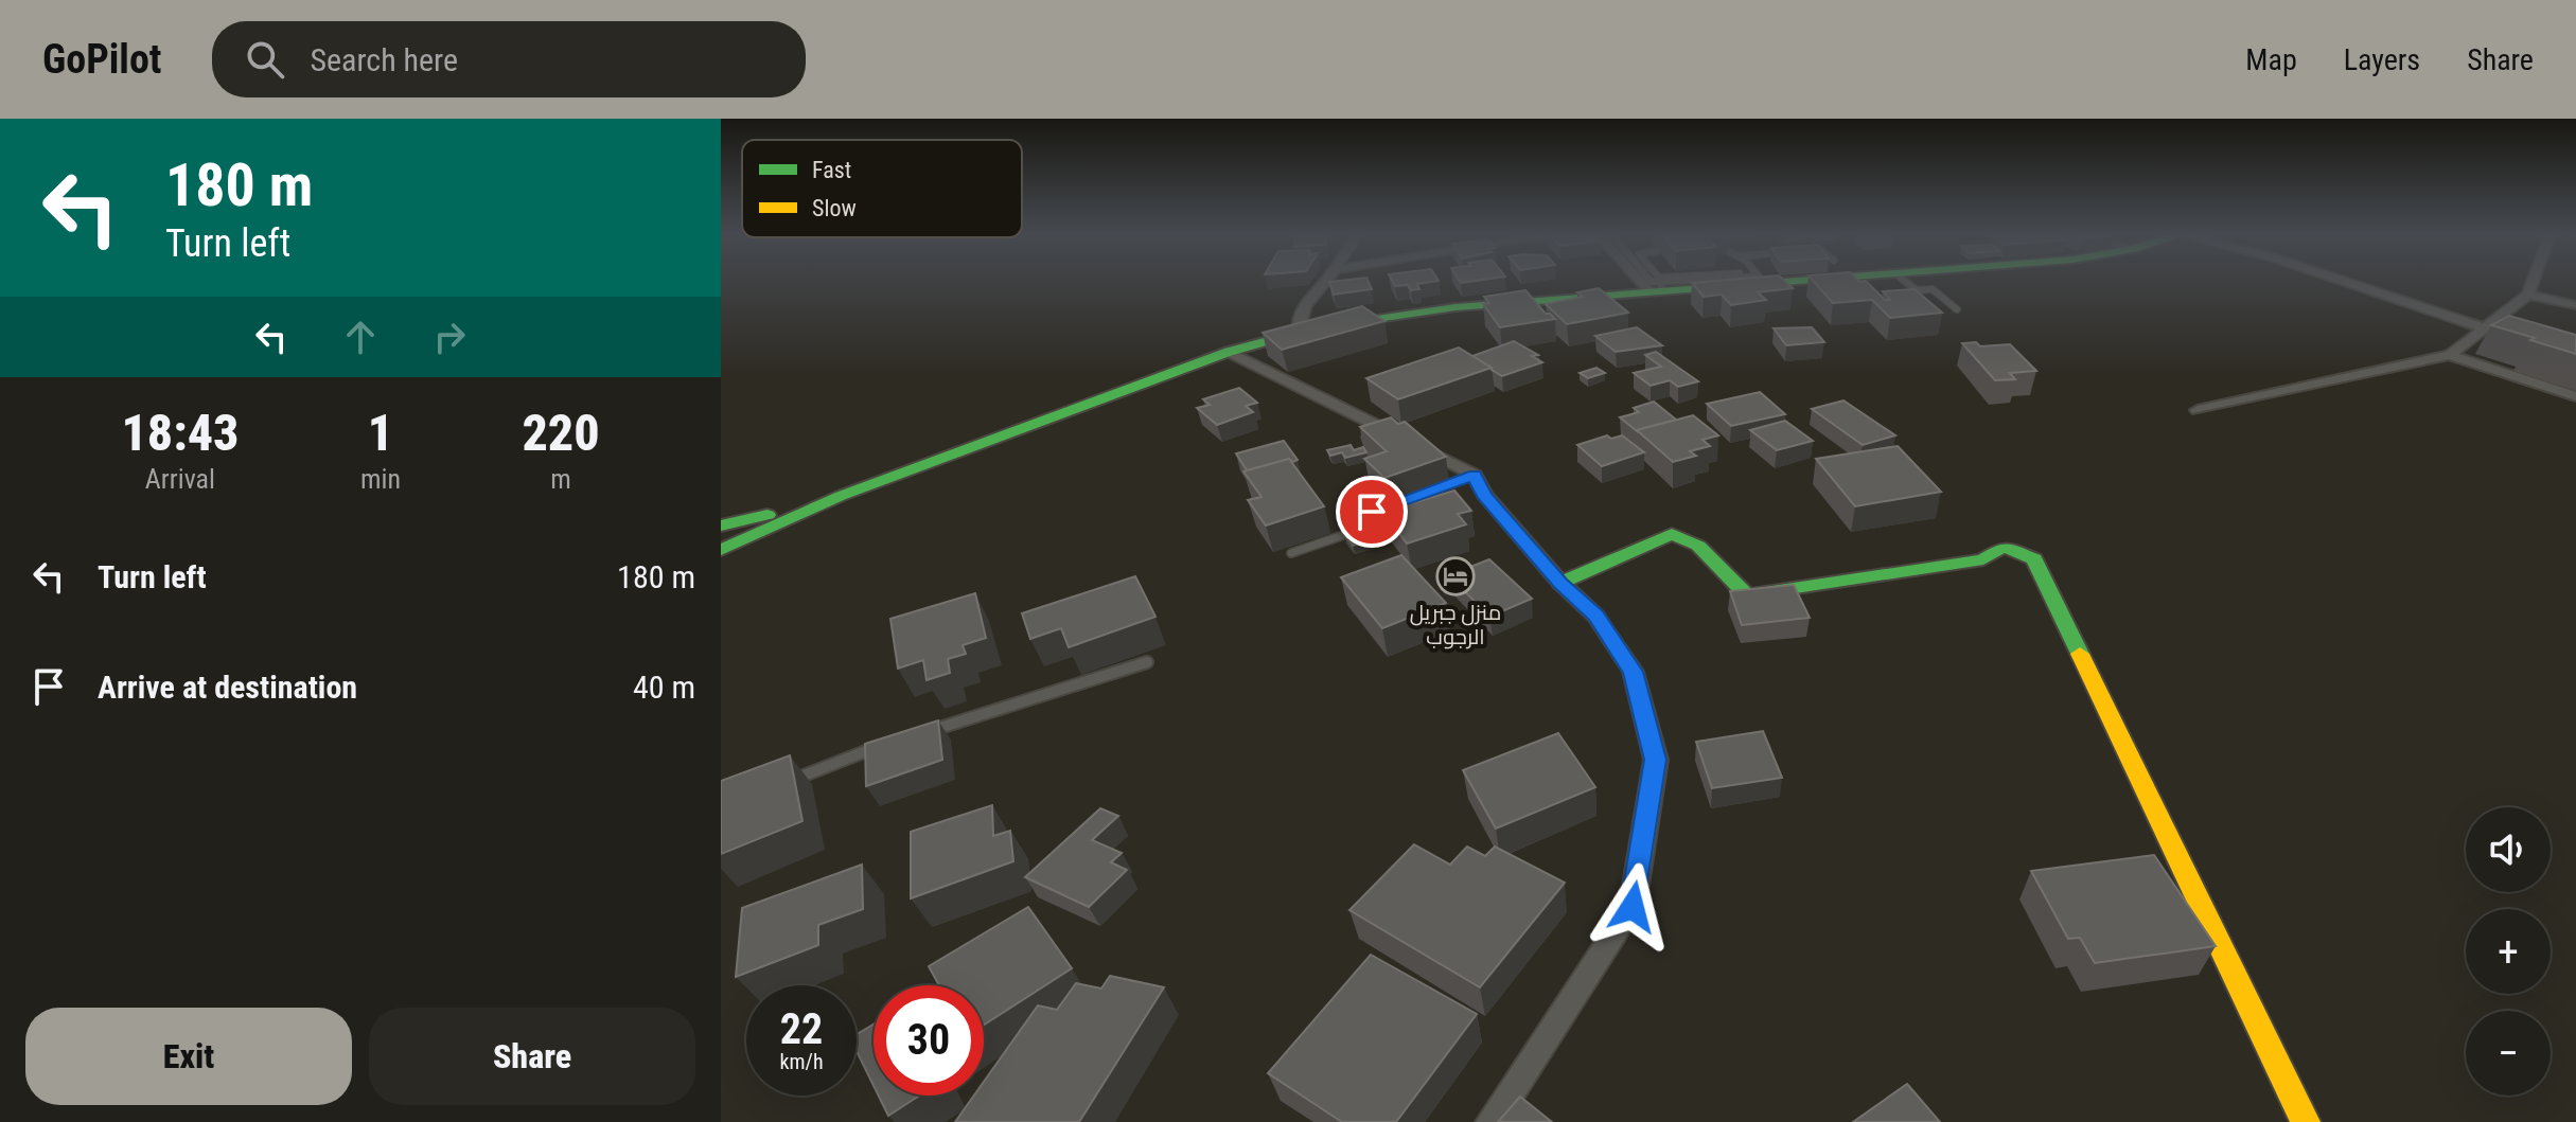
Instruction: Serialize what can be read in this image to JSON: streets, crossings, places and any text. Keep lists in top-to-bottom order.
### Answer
{
  "places": {
    "hotel": ["منزل جبريل الرجوب"]
  },
  "legend": ["Fast", "Slow"],
  "page": {
    "header": "GoPilot",
    "search": "Search here",
    "nav": ["Map", "Layers", "Share"],
    "turn": ["180 m", "Turn left"],
    "eta": [
      "18:43",
      "Arrival",
      "1",
      "min",
      "220",
      "m"
    ],
    "list": [
      {
        "name": "Turn left",
        "value": "180 m"
      },
      {
        "name": "Arrive at destination",
        "value": "40 m"
      }
    ],
    "map_buttons": ["+", "−"],
    "speed": "22 km/h",
    "limit": "30",
    "buttons": ["Exit", "Share"]
  }
}
